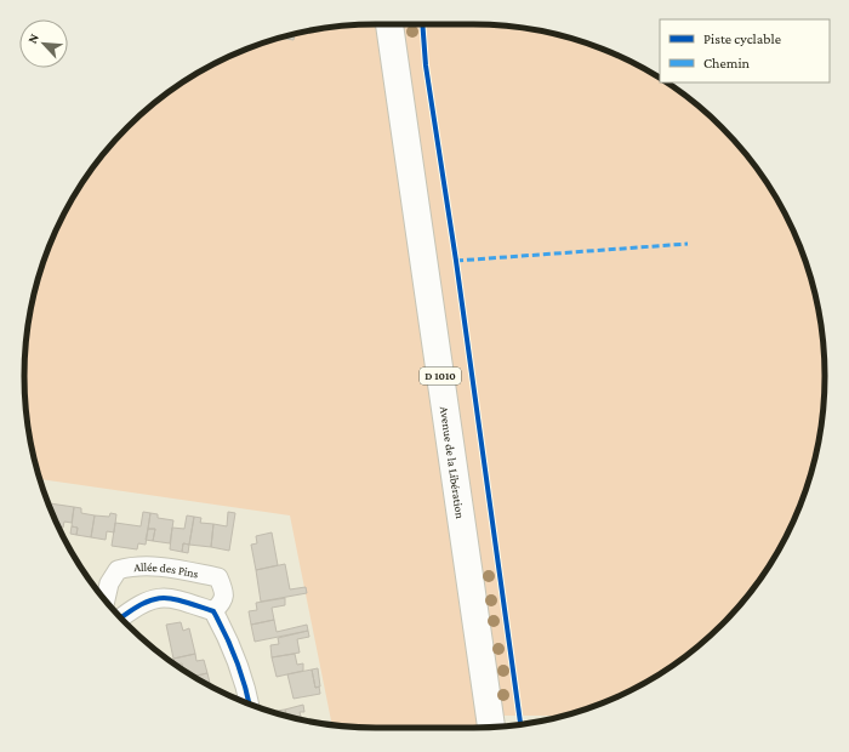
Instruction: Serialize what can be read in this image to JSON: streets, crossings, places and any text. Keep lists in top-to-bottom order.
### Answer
{
  "streets": {
    "main road": ["D 1010", "Avenue de la Libération"],
    "street": ["Allée des Pins"]
  },
  "legend": ["Piste cyclable", "Chemin"],
  "north": "top left"
}
